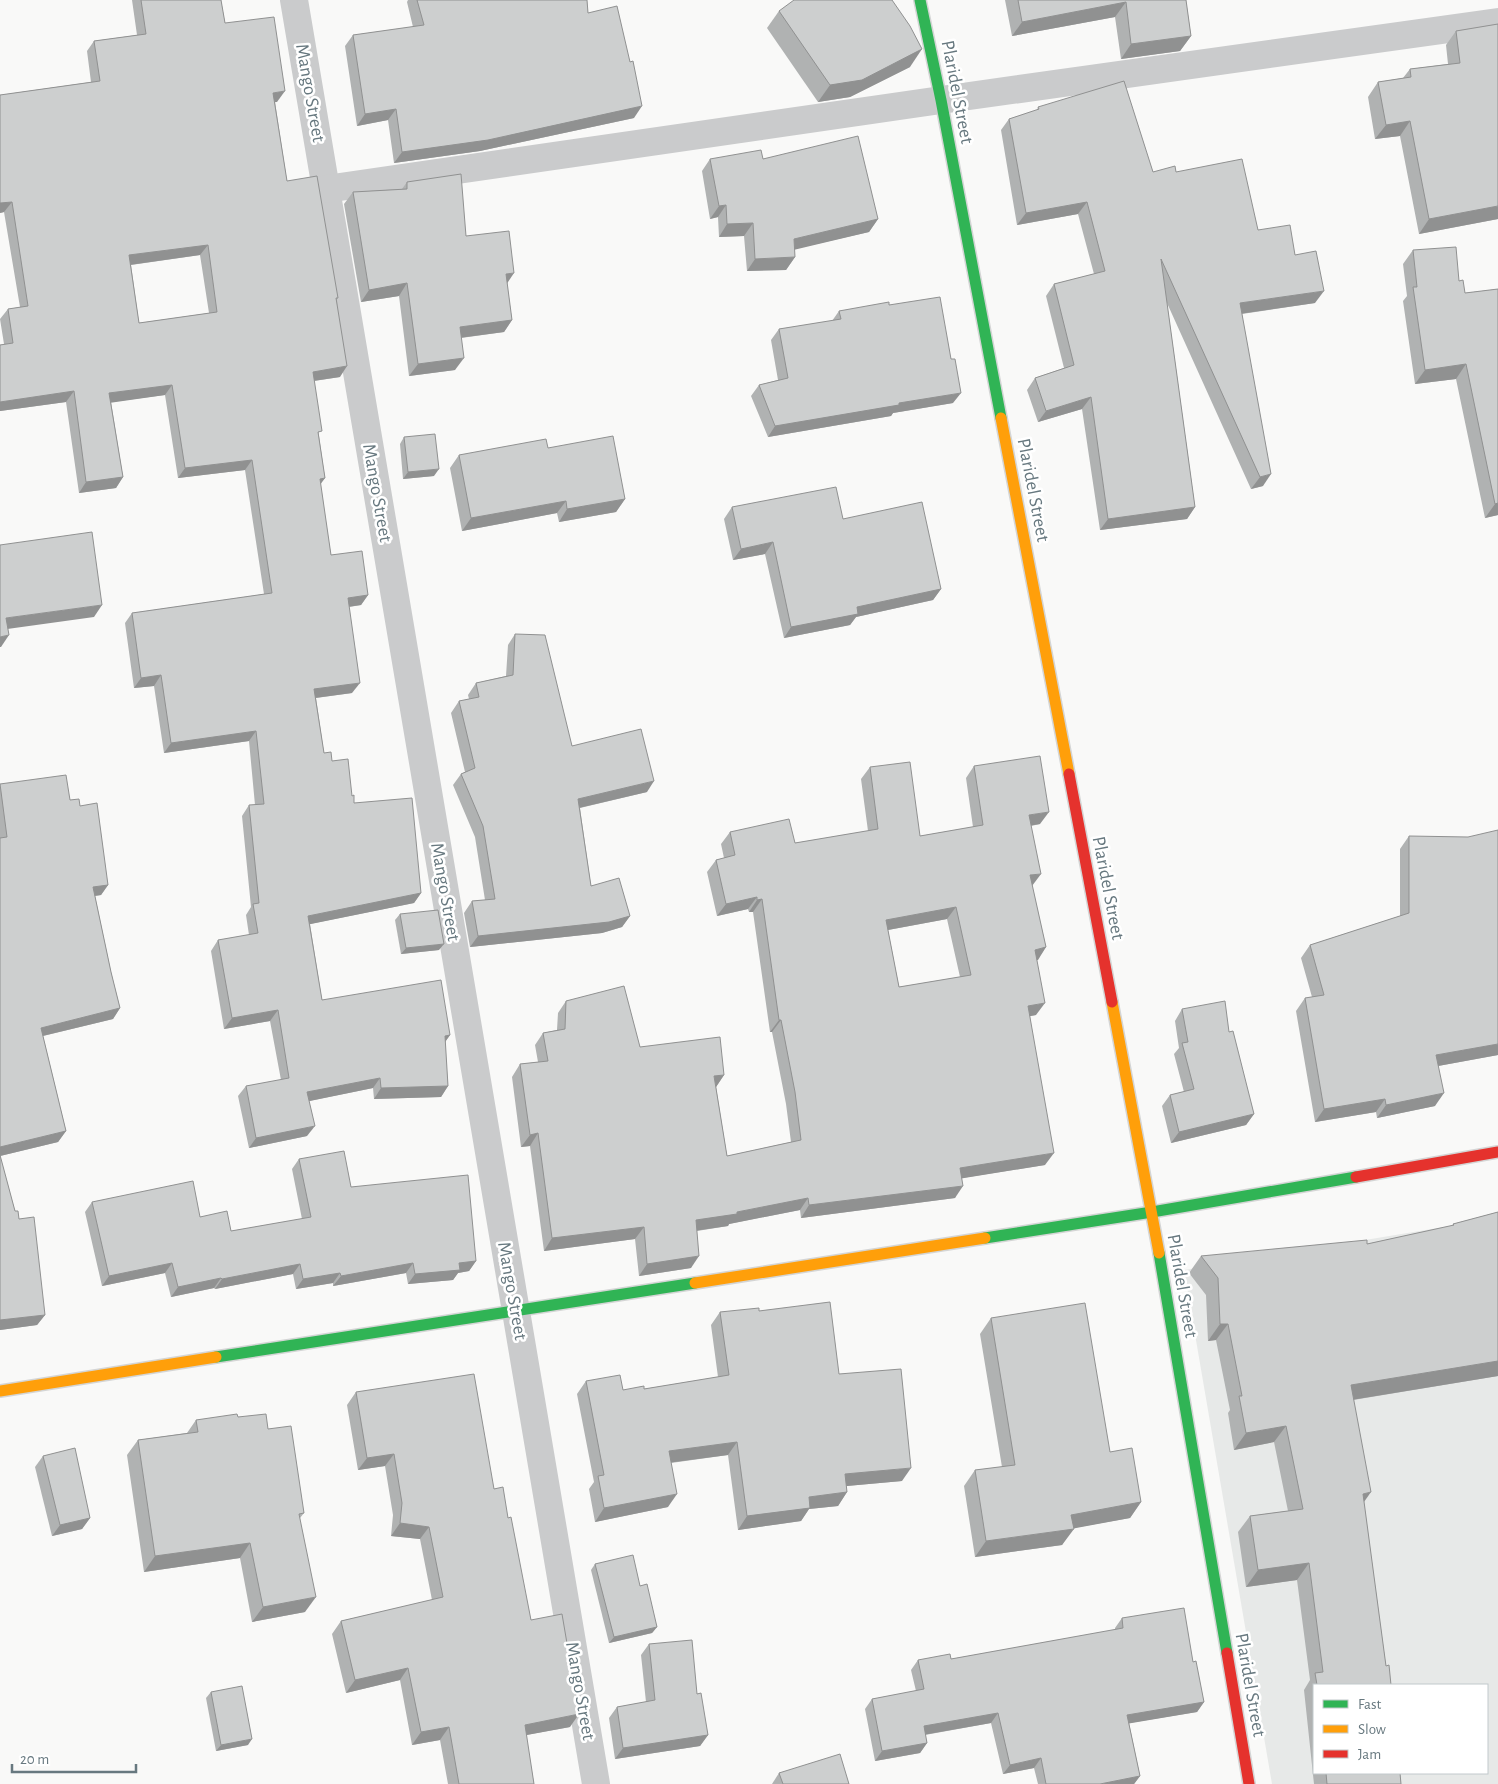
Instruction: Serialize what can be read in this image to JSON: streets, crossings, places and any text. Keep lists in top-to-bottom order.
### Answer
{
  "streets": {
    "street": ["Plaridel Street", "Mango Street"]
  },
  "legend": ["Fast", "Slow", "Jam"],
  "scale_bar": "20 m"
}
